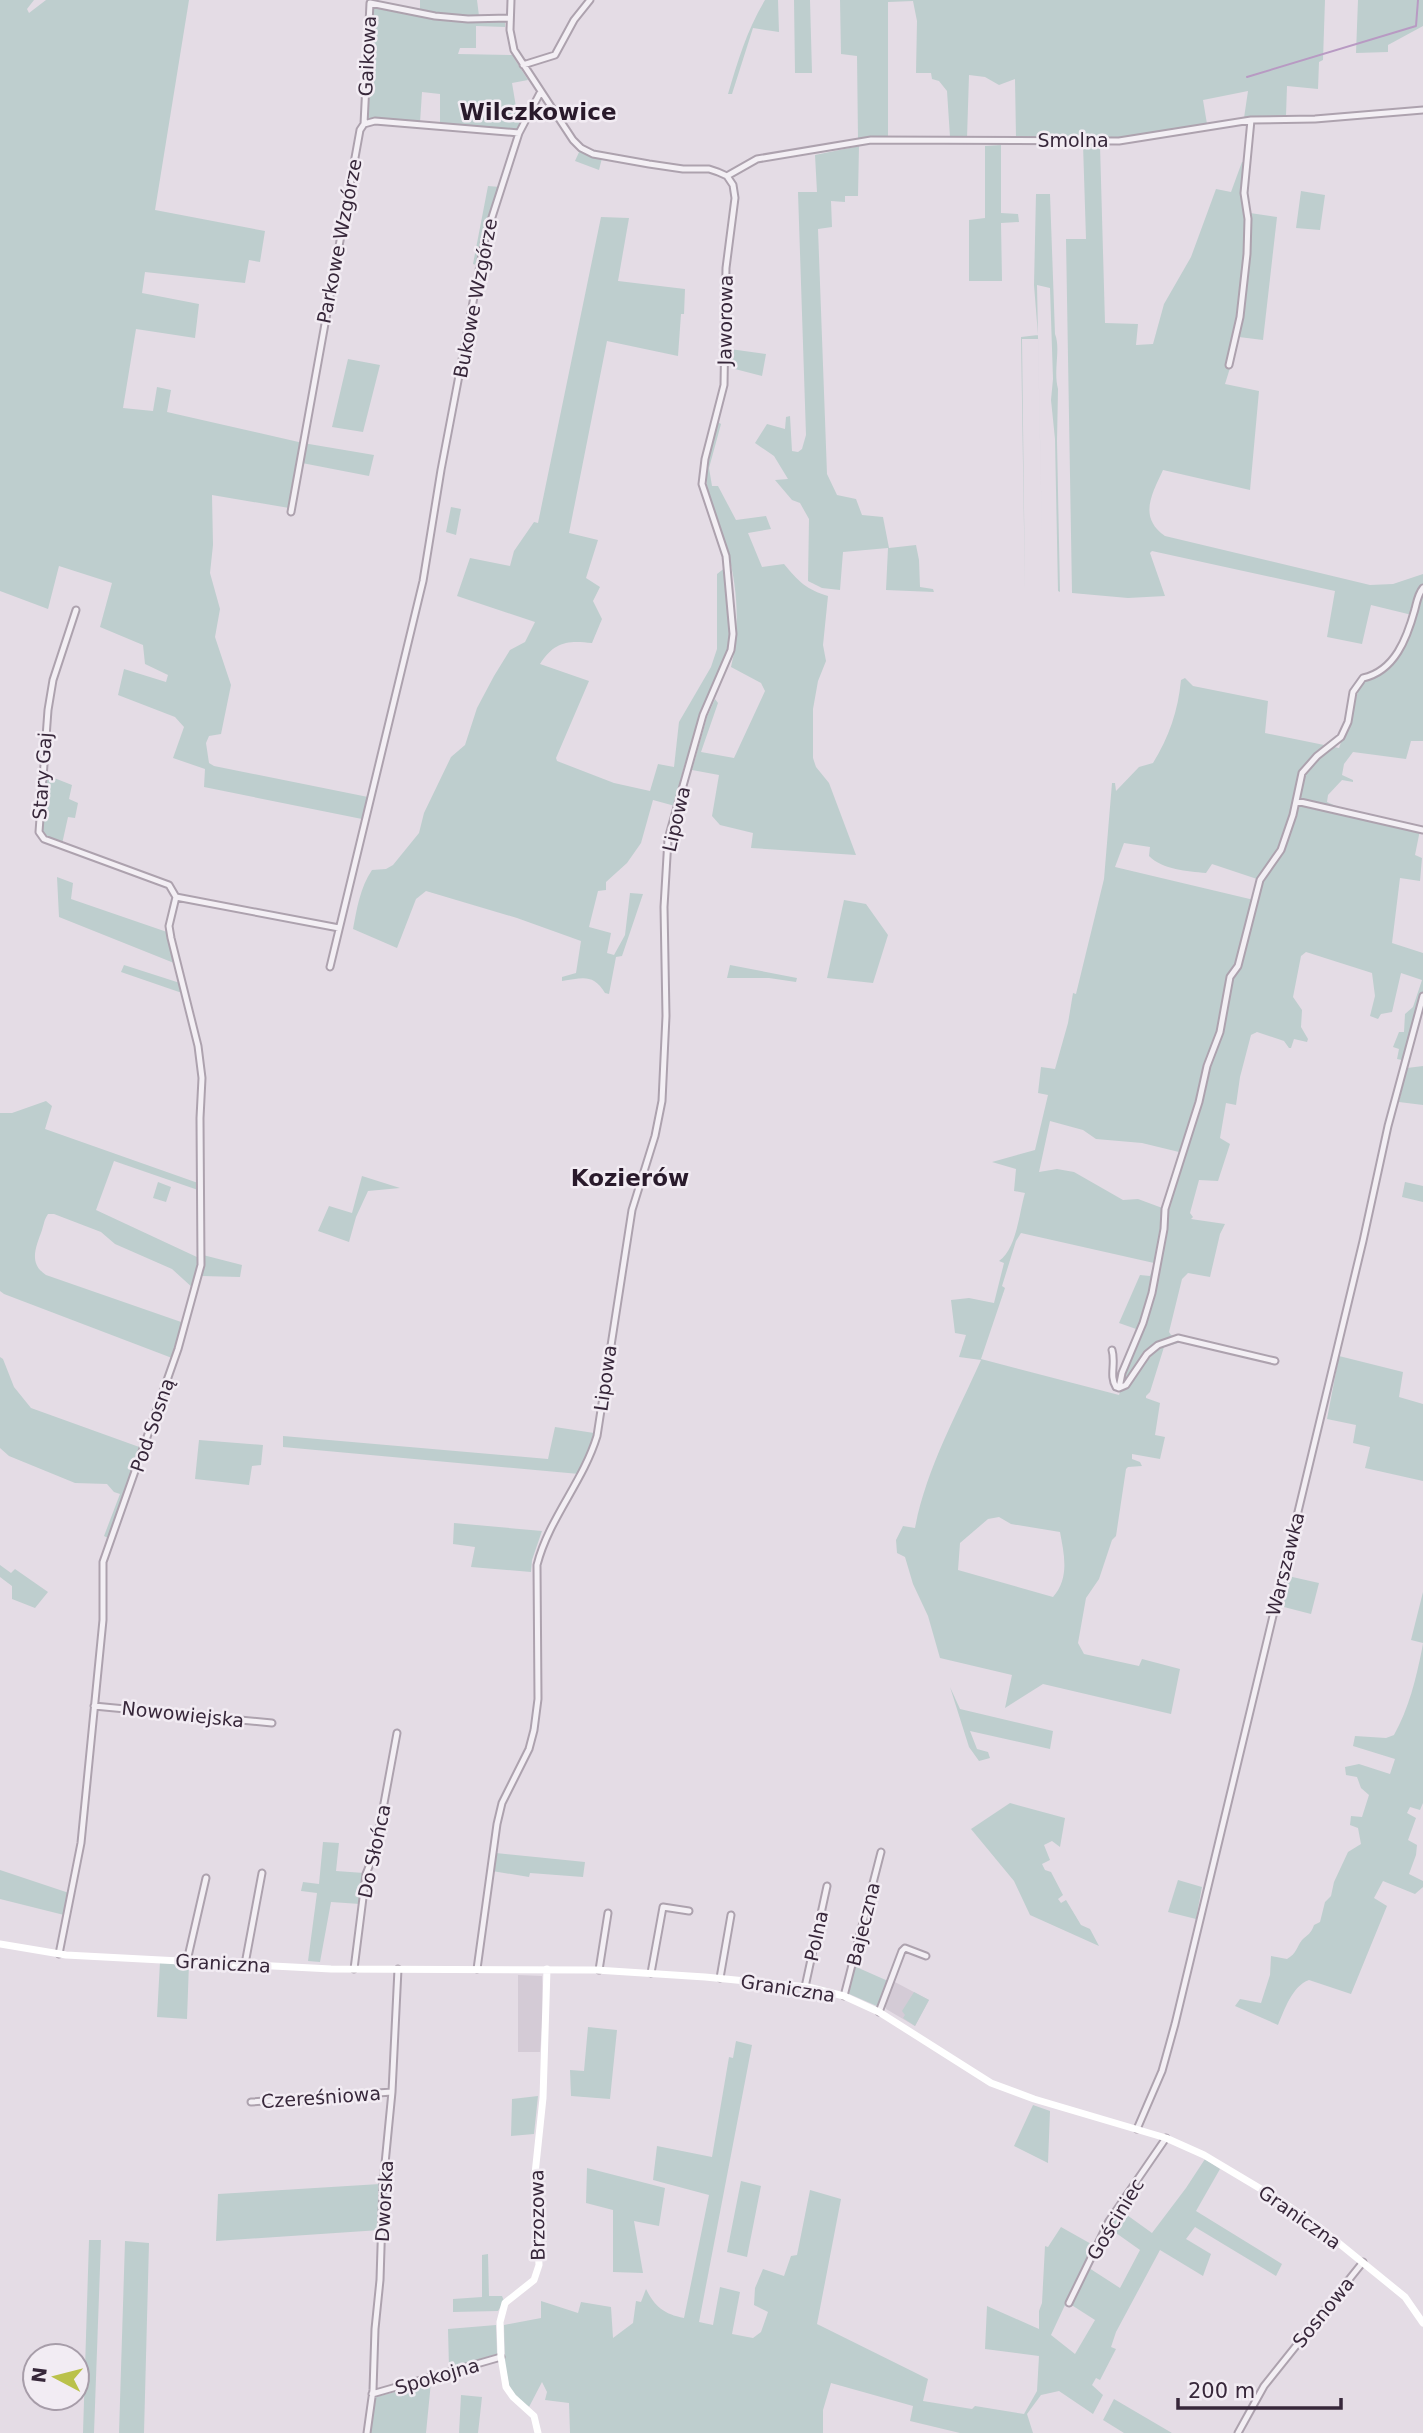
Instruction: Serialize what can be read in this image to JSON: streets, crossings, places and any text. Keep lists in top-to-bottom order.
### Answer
{
  "streets": {
    "street": [
      "Gaikowa",
      "Smolna",
      "Parkowe Wzgórze",
      "Bukowe Wzgórze",
      "Jaworowa",
      "Stary Gaj",
      "Lipowa",
      "Pod Sosną",
      "Warszawka",
      "Nowowiejska",
      "Do Słońca",
      "Bajeczna",
      "Polna",
      "Graniczna",
      "Czereśniowa",
      "Dworska",
      "Brzozowa",
      "Gościniec",
      "Sosnowa",
      "Spokojna"
    ]
  },
  "crossings": [
    ["Gaikowa", "Parkowe Wzgórze"],
    ["Smolna", "Jaworowa"],
    ["Jaworowa", "Lipowa"],
    ["Stary Gaj", "Pod Sosną"],
    ["Lipowa", "Graniczna"],
    ["Pod Sosną", "Nowowiejska"],
    ["Pod Sosną", "Graniczna"],
    ["Warszawka", "Graniczna"],
    ["Do Słońca", "Graniczna"],
    ["Bajeczna", "Graniczna"],
    ["Polna", "Graniczna"],
    ["Graniczna", "Dworska"],
    ["Graniczna", "Brzozowa"],
    ["Graniczna", "Gościniec"],
    ["Graniczna", "Sosnowa"],
    ["Czereśniowa", "Dworska"],
    ["Dworska", "Spokojna"],
    ["Brzozowa", "Spokojna"]
  ],
  "districts": ["Wilczkowice", "Kozierów"],
  "scale_bar": "200 m",
  "north": "left"
}
